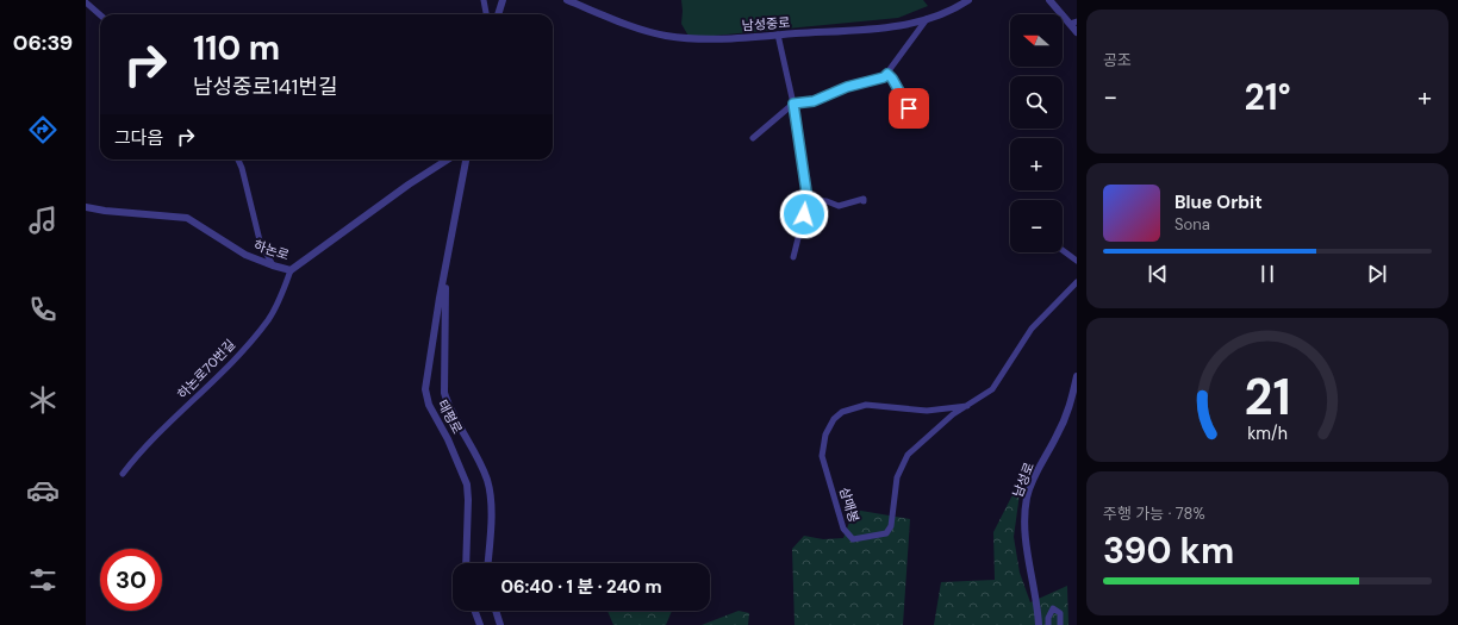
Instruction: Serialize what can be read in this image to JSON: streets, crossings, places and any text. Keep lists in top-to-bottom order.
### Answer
{
  "streets": {
    "street": [
      "남성중로",
      "하논로",
      "하논로70번길",
      "태평로",
      "남성로",
      "삼매봉"
    ]
  },
  "crossings": [
    ["하논로", "하논로70번길"]
  ],
  "north": "left",
  "page": {
    "tabs": "06:39",
    "tile": [
      "공조",
      ["주행 가능 · 78%", "390 km"]
    ],
    "map_buttons": ["+", "−"],
    "turn": ["110 m", "남성중로141번길"],
    "heat": ["−", "21°", "+"],
    "then": "그다음",
    "song": ["Blue Orbit", "Sona"],
    "limit": "30",
    "trip": "06:40 · 1 분 · 240 m",
    "gauge": ["21", "km/h"]
  }
}
